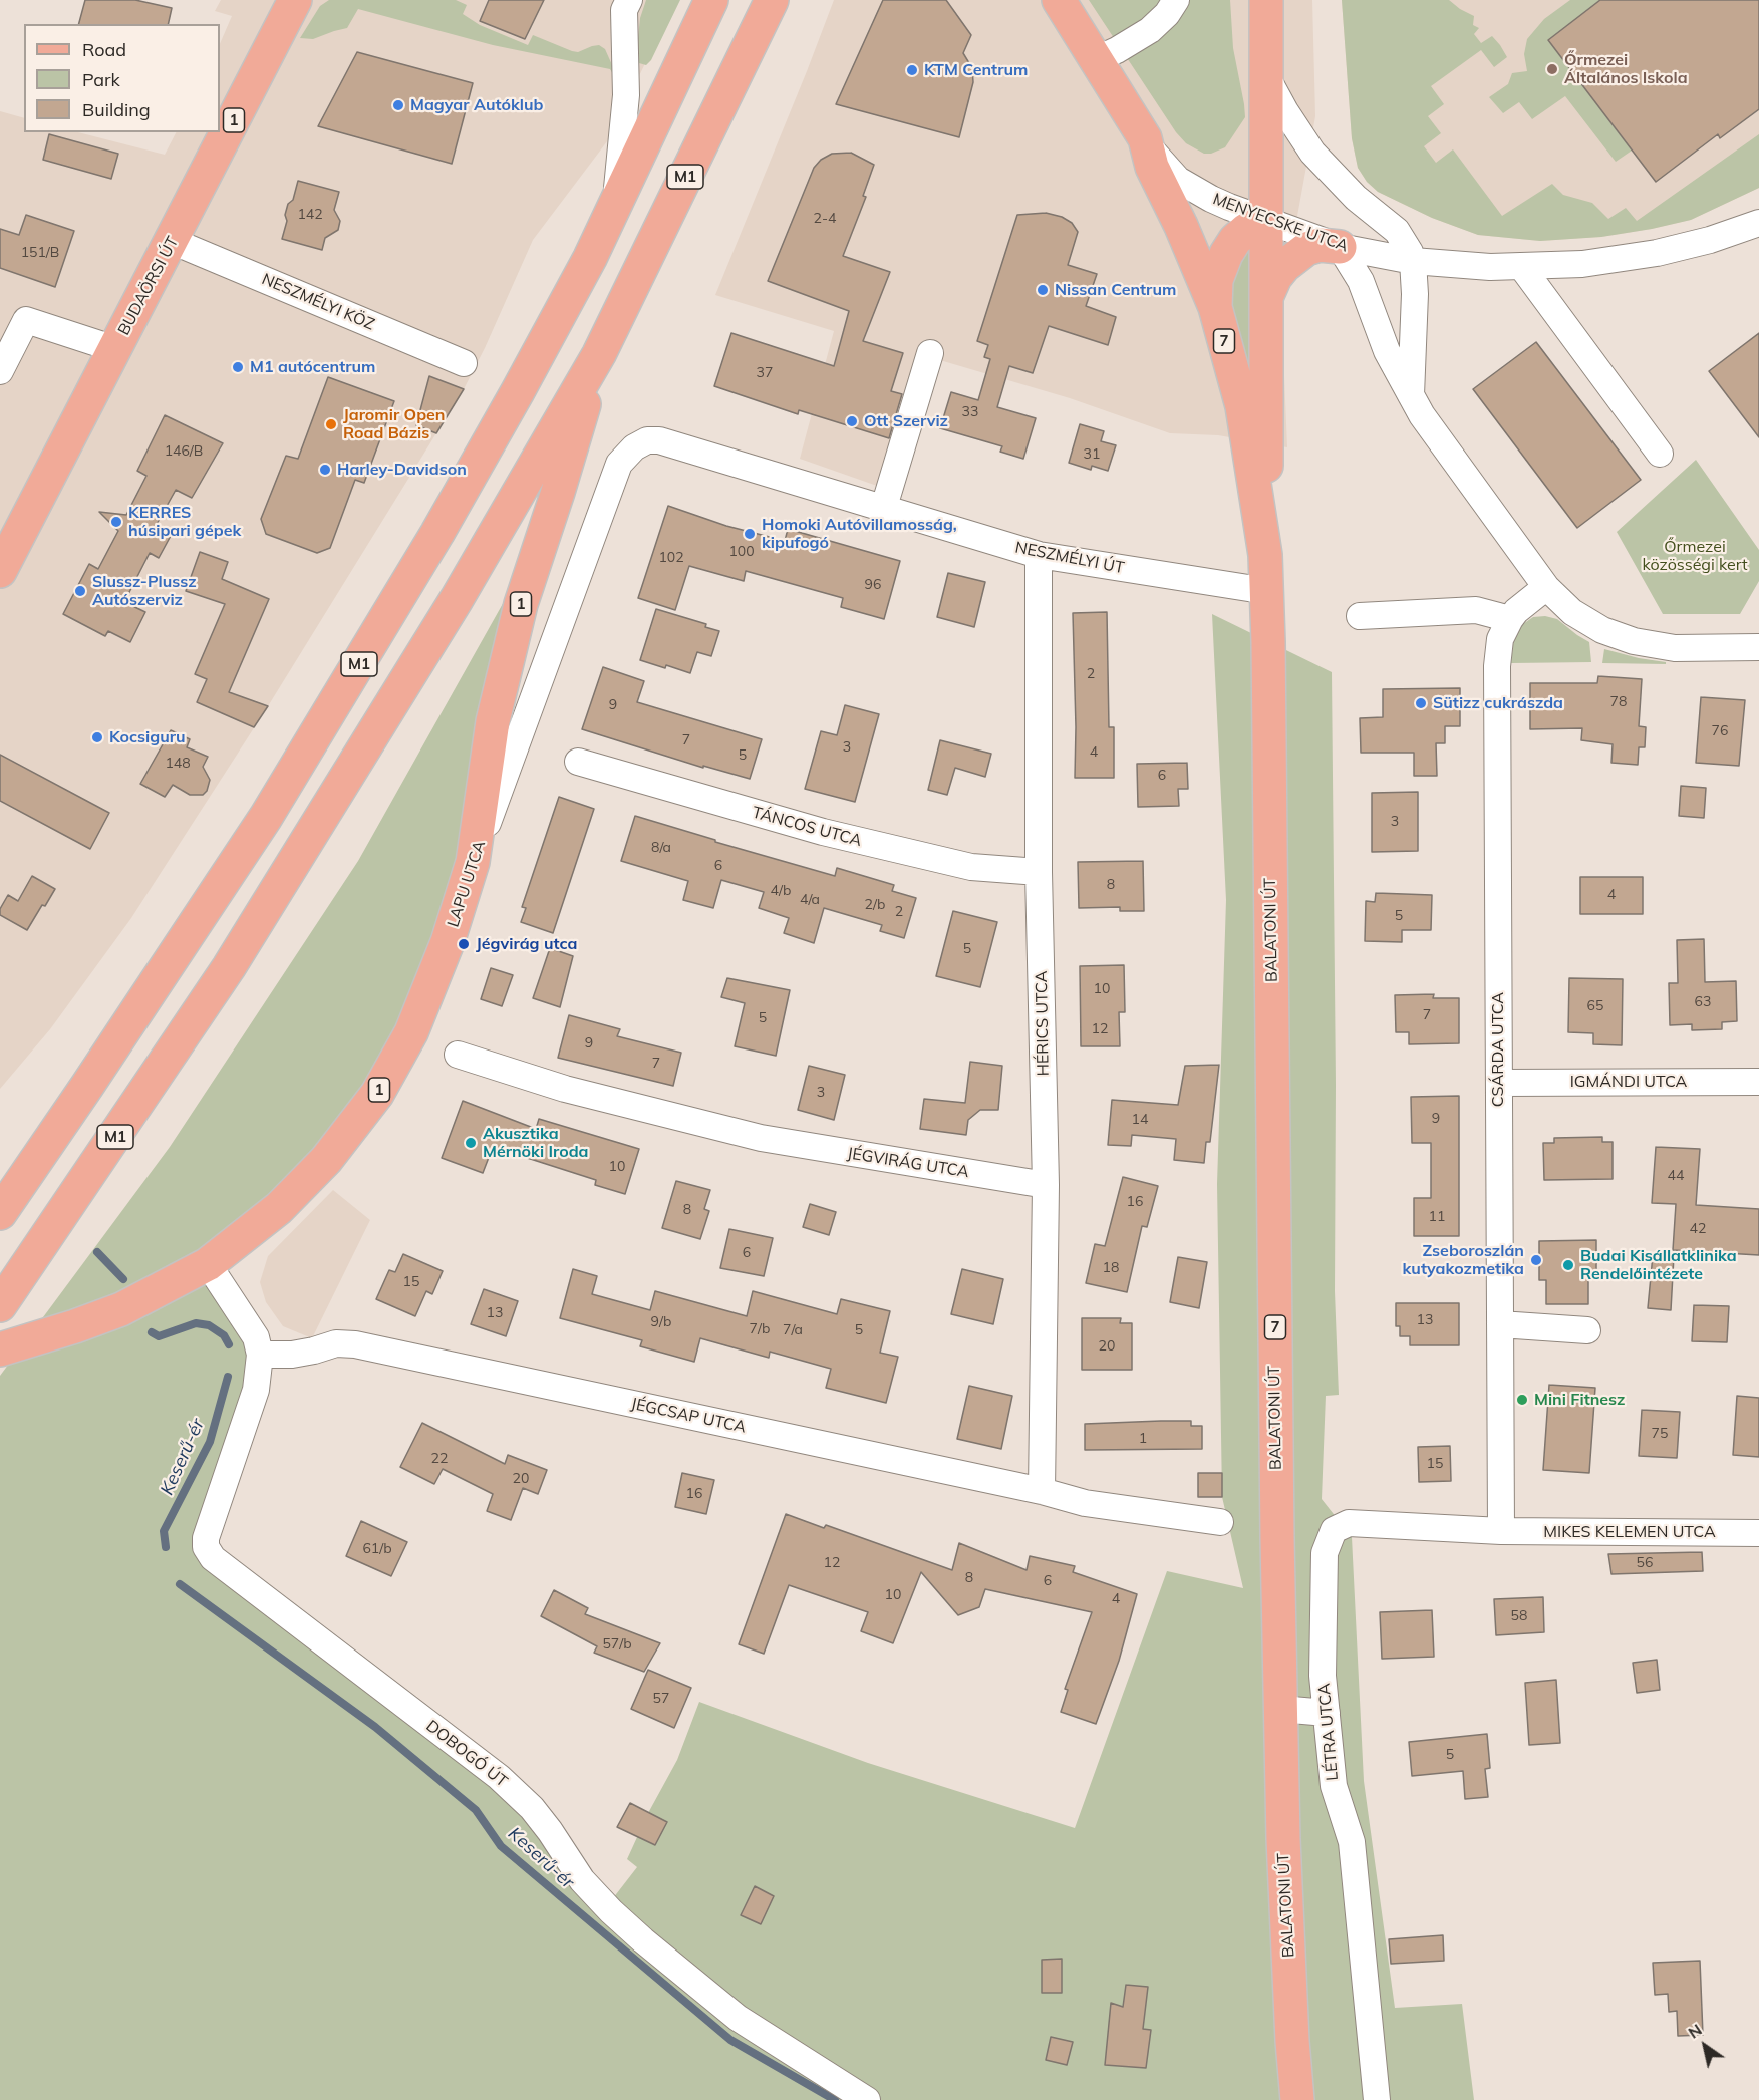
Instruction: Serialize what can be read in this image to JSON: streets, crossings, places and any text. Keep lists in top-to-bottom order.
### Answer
{
  "streets": {
    "main road": [
      "1",
      "M1",
      "BUDAÖRSI ÚT",
      "7",
      "LAPU UTCA",
      "BALATONI ÚT"
    ],
    "street": [
      "MENYECSKE UTCA",
      "NESZMÉLYI KÖZ",
      "NESZMÉLYI ÚT",
      "TÁNCOS UTCA",
      "HÉRICS UTCA",
      "CSÁRDA UTCA",
      "IGMÁNDI UTCA",
      "JÉGVIRÁG UTCA",
      "JÉGCSAP UTCA",
      "MIKES KELEMEN UTCA",
      "LÉTRA UTCA",
      "DOBOGÓ ÚT"
    ]
  },
  "crossings": [
    ["1", "M1"],
    ["1", "LAPU UTCA"],
    ["MENYECSKE UTCA", "7"],
    ["BUDAÖRSI ÚT", "NESZMÉLYI KÖZ"],
    ["7", "BALATONI ÚT"],
    ["NESZMÉLYI ÚT", "LAPU UTCA"],
    ["NESZMÉLYI ÚT", "BALATONI ÚT"],
    ["NESZMÉLYI ÚT", "HÉRICS UTCA"],
    ["TÁNCOS UTCA", "HÉRICS UTCA"],
    ["HÉRICS UTCA", "JÉGVIRÁG UTCA"],
    ["HÉRICS UTCA", "JÉGCSAP UTCA"],
    ["CSÁRDA UTCA", "IGMÁNDI UTCA"],
    ["CSÁRDA UTCA", "MIKES KELEMEN UTCA"],
    ["CSÁRDA UTCA", "LÉTRA UTCA"],
    ["JÉGCSAP UTCA", "DOBOGÓ ÚT"],
    ["MIKES KELEMEN UTCA", "LÉTRA UTCA"]
  ],
  "water": ["Keserű-ér"],
  "parks": ["Őrmezei közösségi kert"],
  "places": [
    "Őrmezei Általános Iskola",
    "KTM Centrum",
    "Magyar Autóklub",
    "Nissan Centrum",
    "M1 autócentrum",
    "Ott Szerviz",
    "Jaromir Open Road Bázis",
    "Harley-Davidson",
    "KERRES húsipari gépek",
    "Homoki Autóvillamosság, kipufogó",
    "Slussz-Plussz Autószerviz",
    "Sütizz cukrászda",
    "Kocsiguru",
    "Jégvirág utca",
    "Akusztika Mérnöki Iroda",
    "Zseboroszlán kutyakozmetika",
    "Budai Kisállatklinika Rendelőintézete",
    "Mini Fitnesz"
  ],
  "house_numbers": [
    "142",
    "2-4",
    "151/B",
    "37",
    "33",
    "146/B",
    "31",
    "100",
    "102",
    "96",
    "2",
    "78",
    "9",
    "76",
    "7",
    "3",
    "4",
    "5",
    "148",
    "6",
    "3",
    "8/a",
    "6",
    "8",
    "4/b",
    "4",
    "4/a",
    "2/b",
    "2",
    "5",
    "5",
    "10",
    "63",
    "65",
    "7",
    "5",
    "12",
    "9",
    "7",
    "3",
    "9",
    "14",
    "10",
    "44",
    "16",
    "8",
    "11",
    "42",
    "6",
    "18",
    "15",
    "13",
    "13",
    "9/b",
    "7/b",
    "7/a",
    "5",
    "20",
    "75",
    "1",
    "22",
    "15",
    "20",
    "16",
    "61/b",
    "12",
    "56",
    "8",
    "6",
    "10",
    "4",
    "58",
    "57/b",
    "57",
    "5"
  ],
  "legend": ["Road", "Park", "Building"],
  "north": "top left"
}
